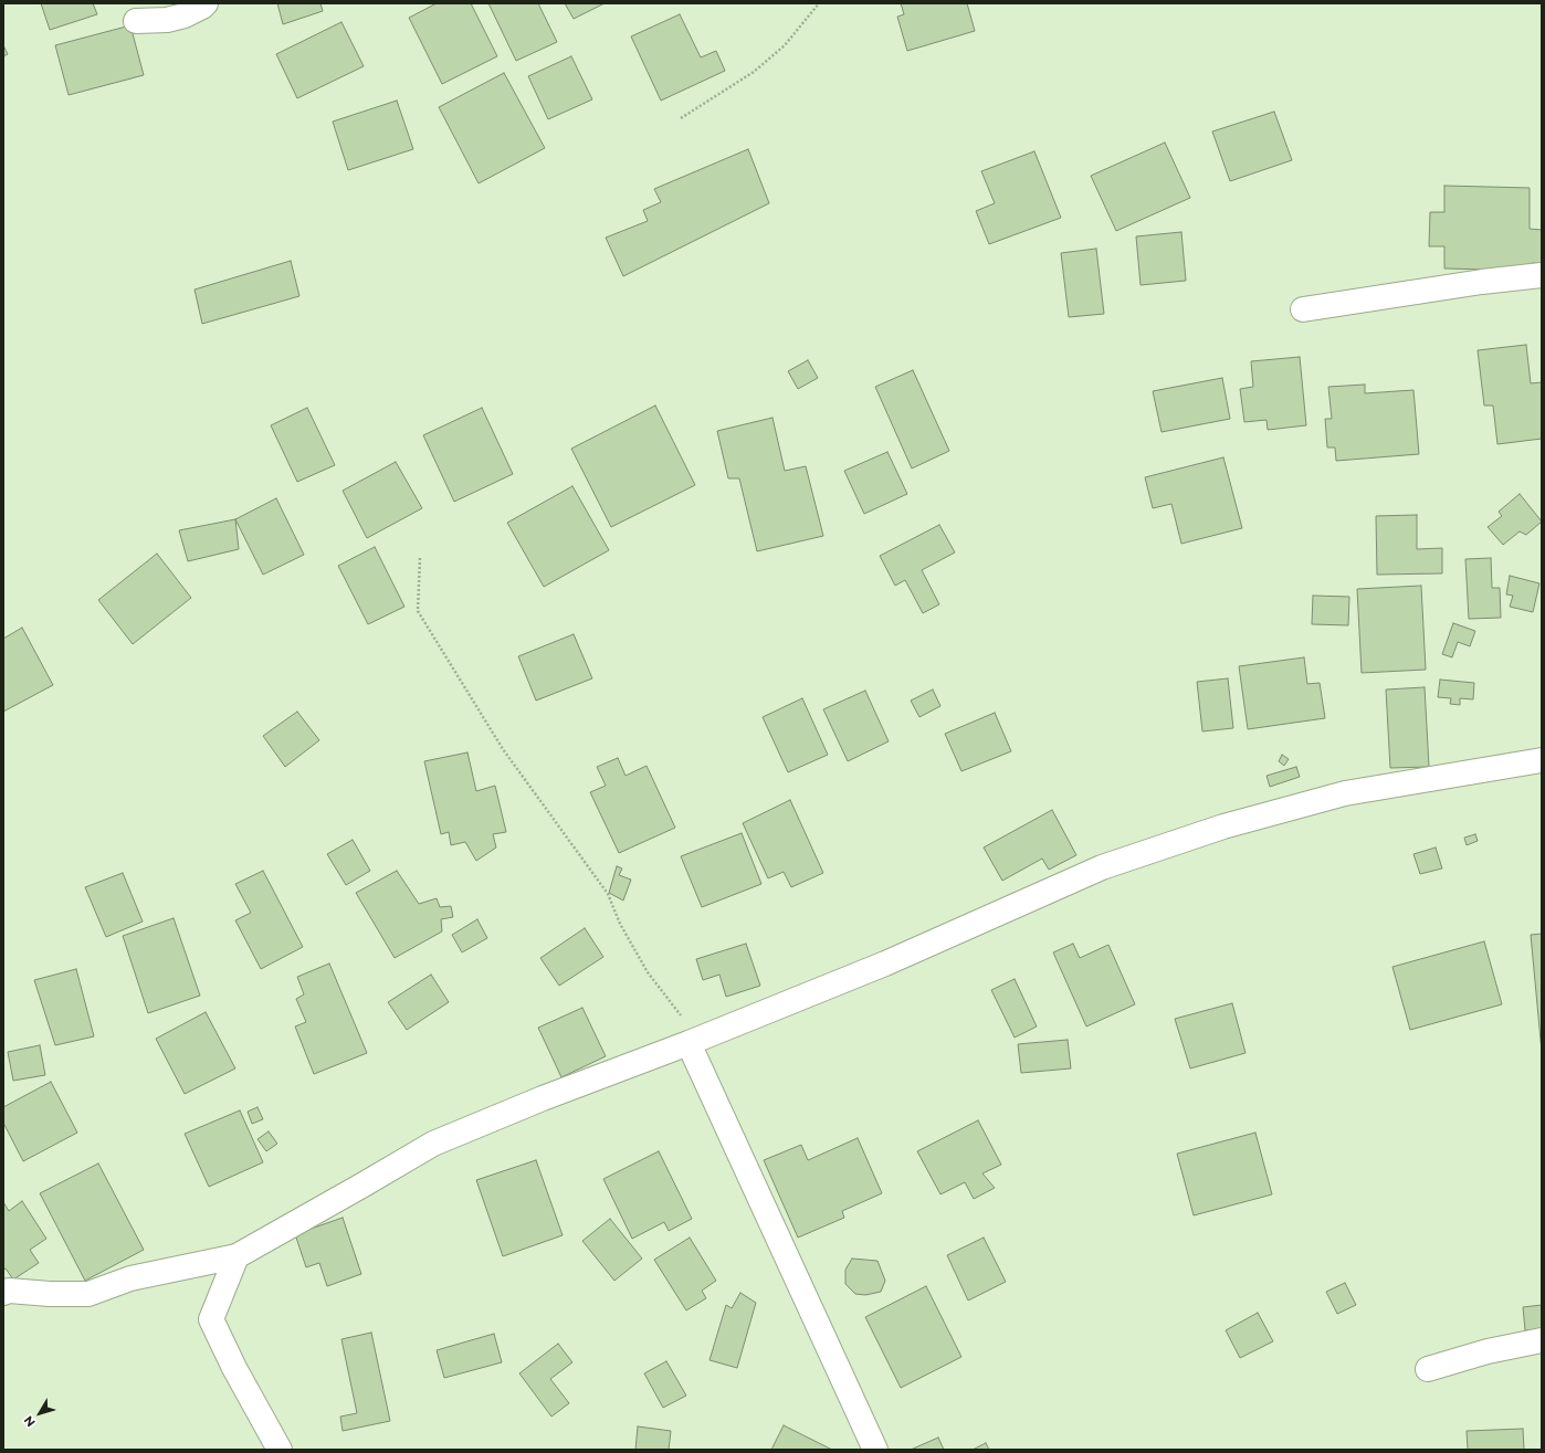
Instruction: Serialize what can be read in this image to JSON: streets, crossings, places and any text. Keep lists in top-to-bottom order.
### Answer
{
  "north": "bottom left"
}
